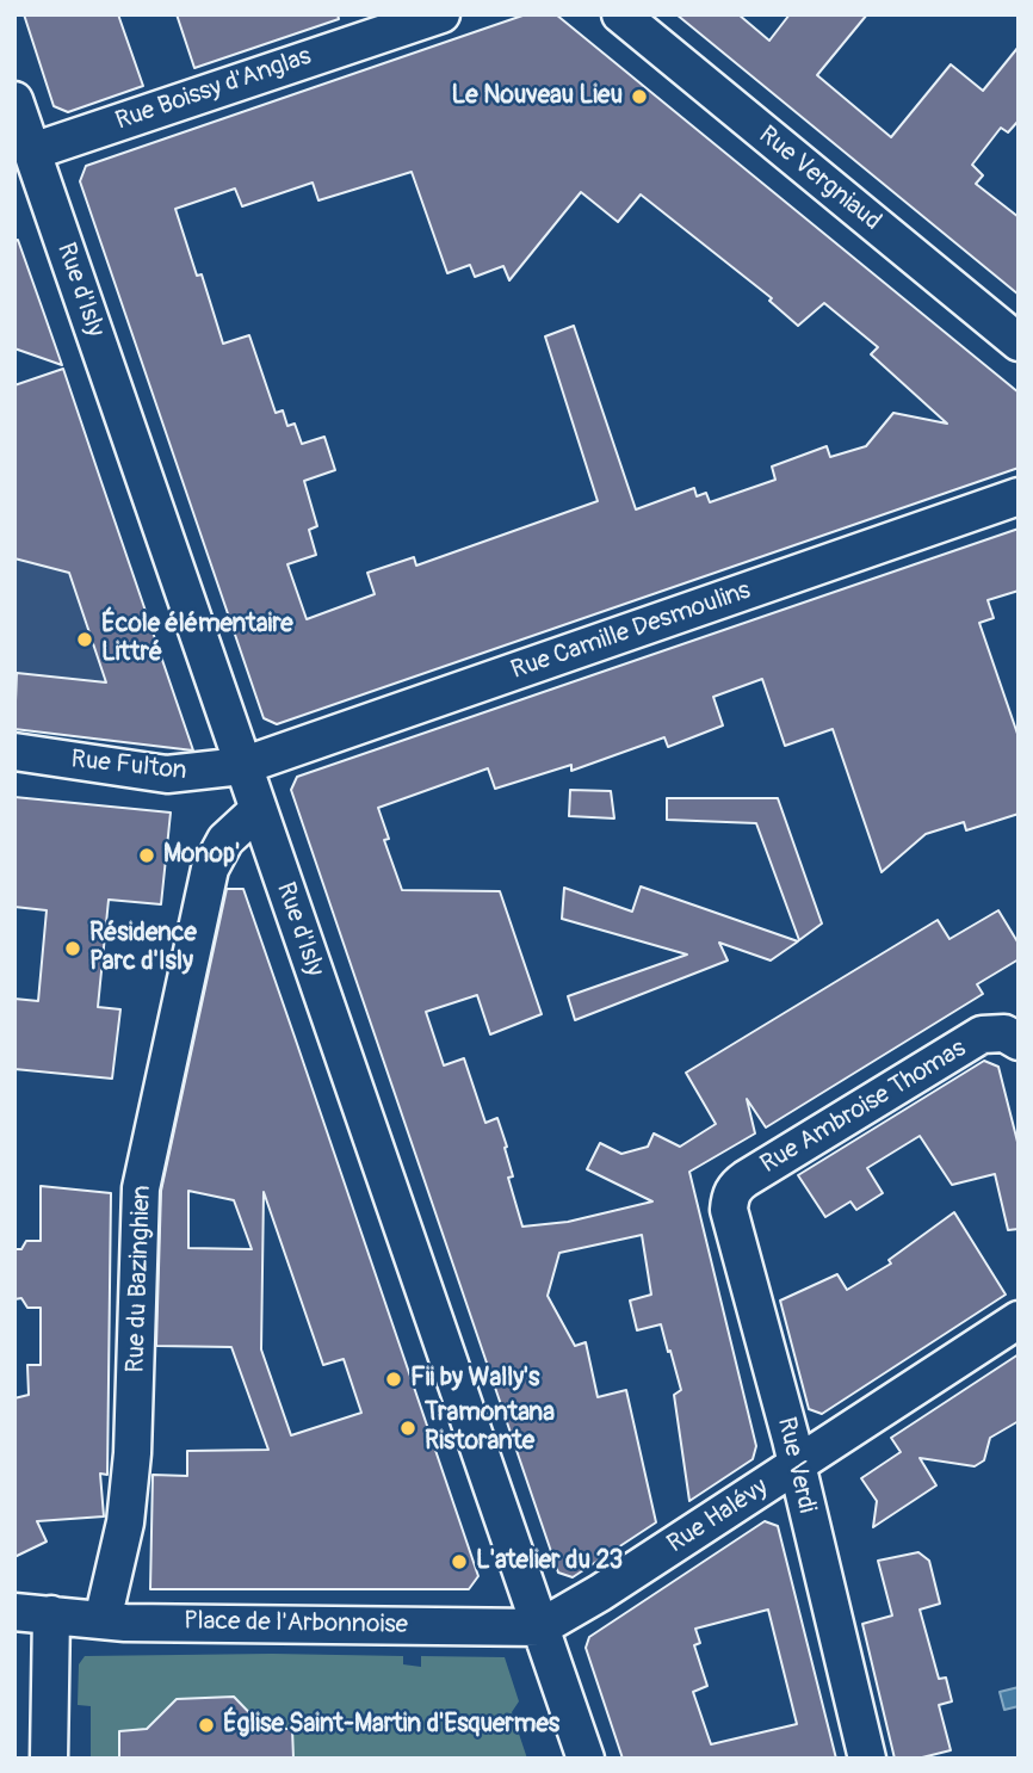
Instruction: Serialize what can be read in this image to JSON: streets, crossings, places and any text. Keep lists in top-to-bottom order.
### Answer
{
  "streets": {
    "street": [
      "Rue Boissy d'Anglas",
      "Rue Vergniaud",
      "Rue d'Isly",
      "Rue Camille Desmoulins",
      "Rue Fulton",
      "Rue Ambroise Thomas",
      "Rue du Bazinghien",
      "Rue Verdi",
      "Rue Halévy",
      "Place de l'Arbonnoise"
    ]
  },
  "crossings": [
    ["Rue Boissy d'Anglas", "Rue d'Isly"],
    ["Rue d'Isly", "Rue Camille Desmoulins"],
    ["Rue d'Isly", "Rue Fulton"],
    ["Rue d'Isly", "Rue du Bazinghien"],
    ["Rue d'Isly", "Rue Halévy"],
    ["Rue d'Isly", "Place de l'Arbonnoise"],
    ["Rue Camille Desmoulins", "Rue Fulton"],
    ["Rue Ambroise Thomas", "Rue Verdi"],
    ["Rue du Bazinghien", "Place de l'Arbonnoise"],
    ["Rue Verdi", "Rue Halévy"],
    ["Rue Halévy", "Place de l'Arbonnoise"]
  ],
  "places": [
    "Le Nouveau Lieu",
    "École élémentaire Littré",
    "Monop'",
    "Résidence Parc d'Isly",
    "Fii by Wally's",
    "Tramontana Ristorante",
    "L'atelier du 23",
    "Église Saint-Martin d'Esquermes"
  ]
}
